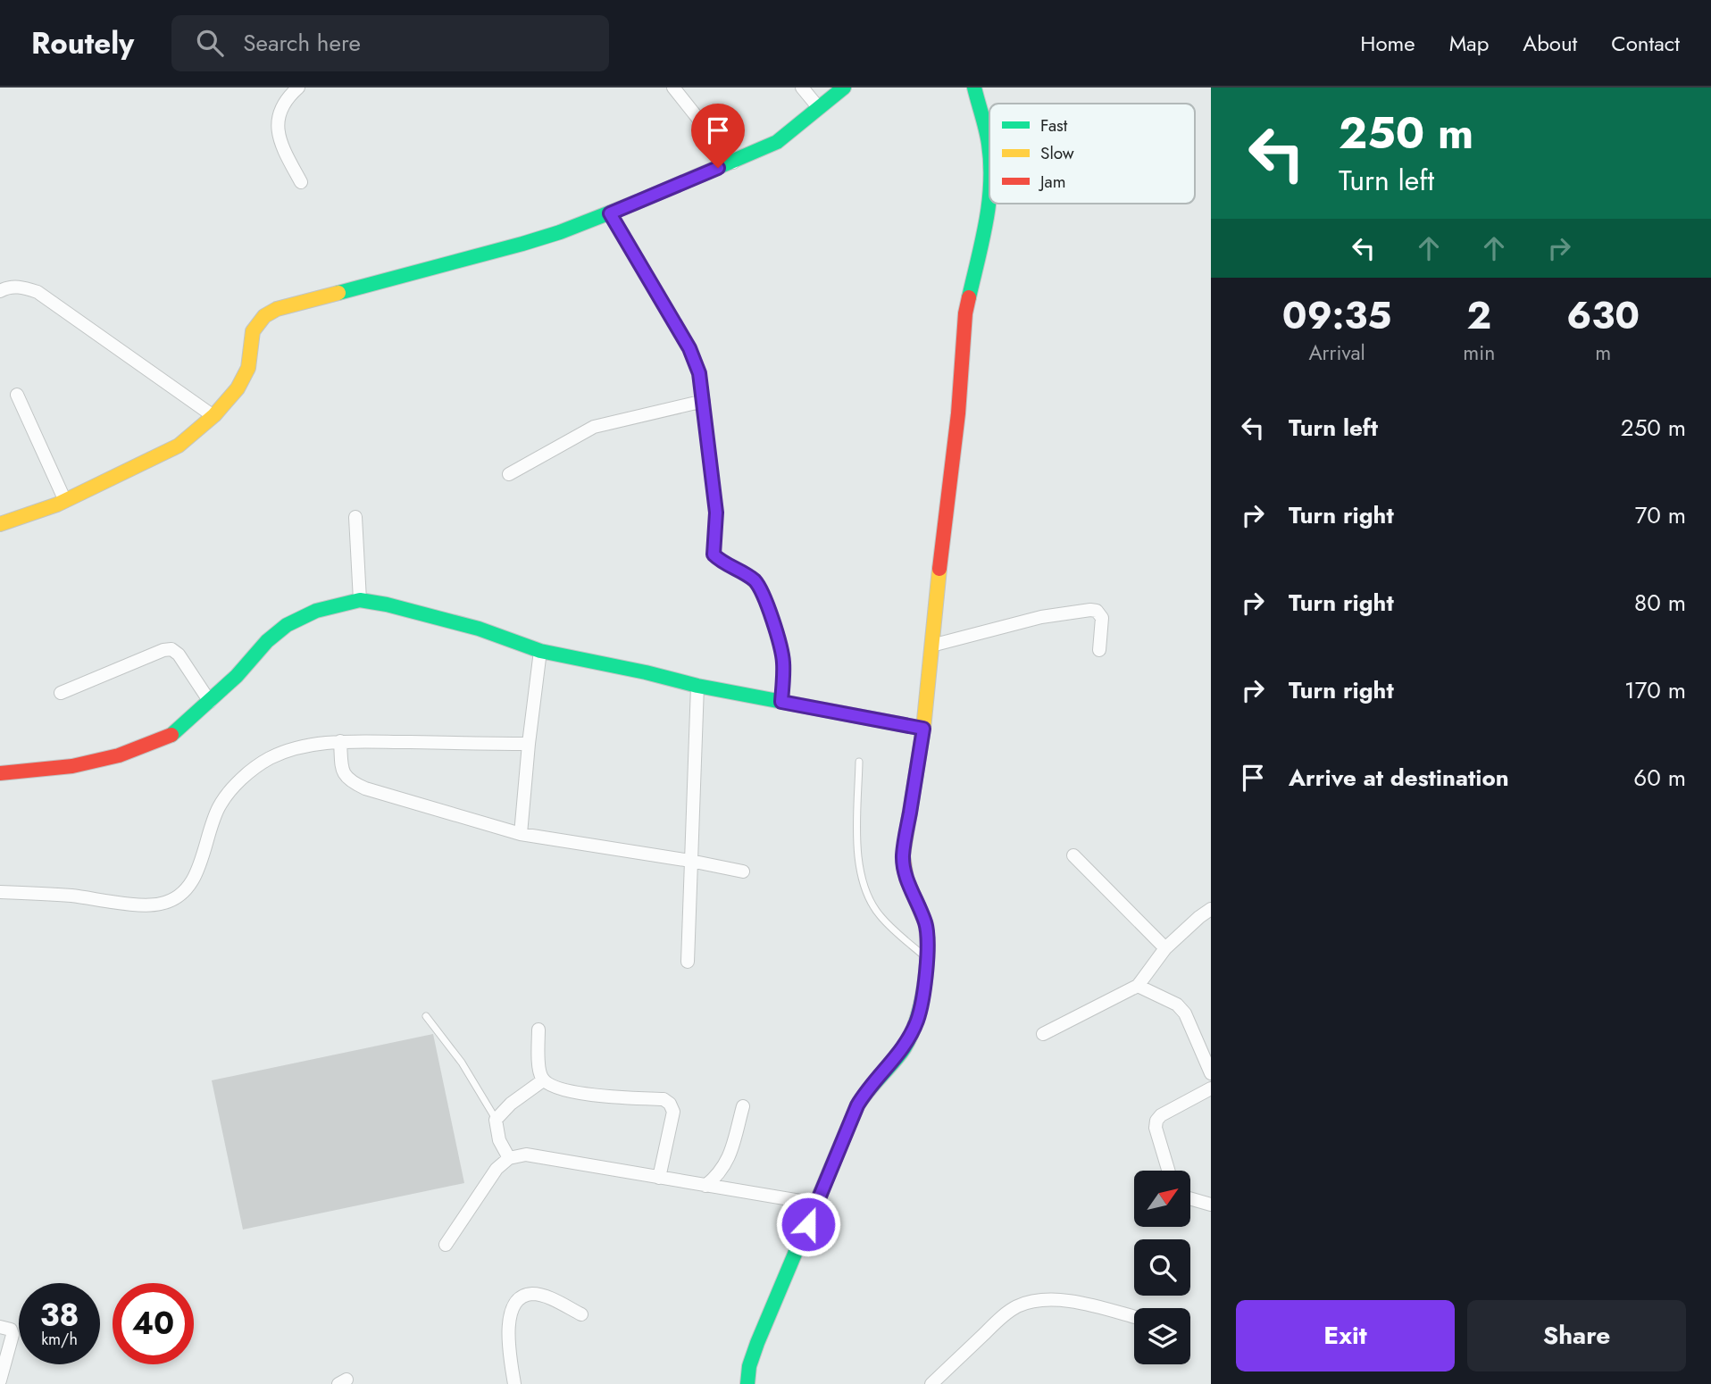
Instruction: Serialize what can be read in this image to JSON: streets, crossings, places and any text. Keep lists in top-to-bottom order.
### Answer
{
  "legend": ["Fast", "Slow", "Jam"],
  "north": "top right",
  "page": {
    "header": "Routely",
    "search": "Search here",
    "nav": [
      "Home",
      "Map",
      "About",
      "Contact"
    ],
    "turn": ["250 m", "Turn left"],
    "eta": [
      "09:35",
      "Arrival",
      "2",
      "min",
      "630",
      "m"
    ],
    "list": [
      {
        "name": "Turn left",
        "value": "250 m"
      },
      {
        "name": "Turn right",
        "value": "70 m"
      },
      {
        "name": "Turn right",
        "value": "80 m"
      },
      {
        "name": "Turn right",
        "value": "170 m"
      },
      {
        "name": "Arrive at destination",
        "value": "60 m"
      }
    ],
    "speed": "38 km/h",
    "limit": "40",
    "buttons": ["Exit", "Share"]
  }
}
